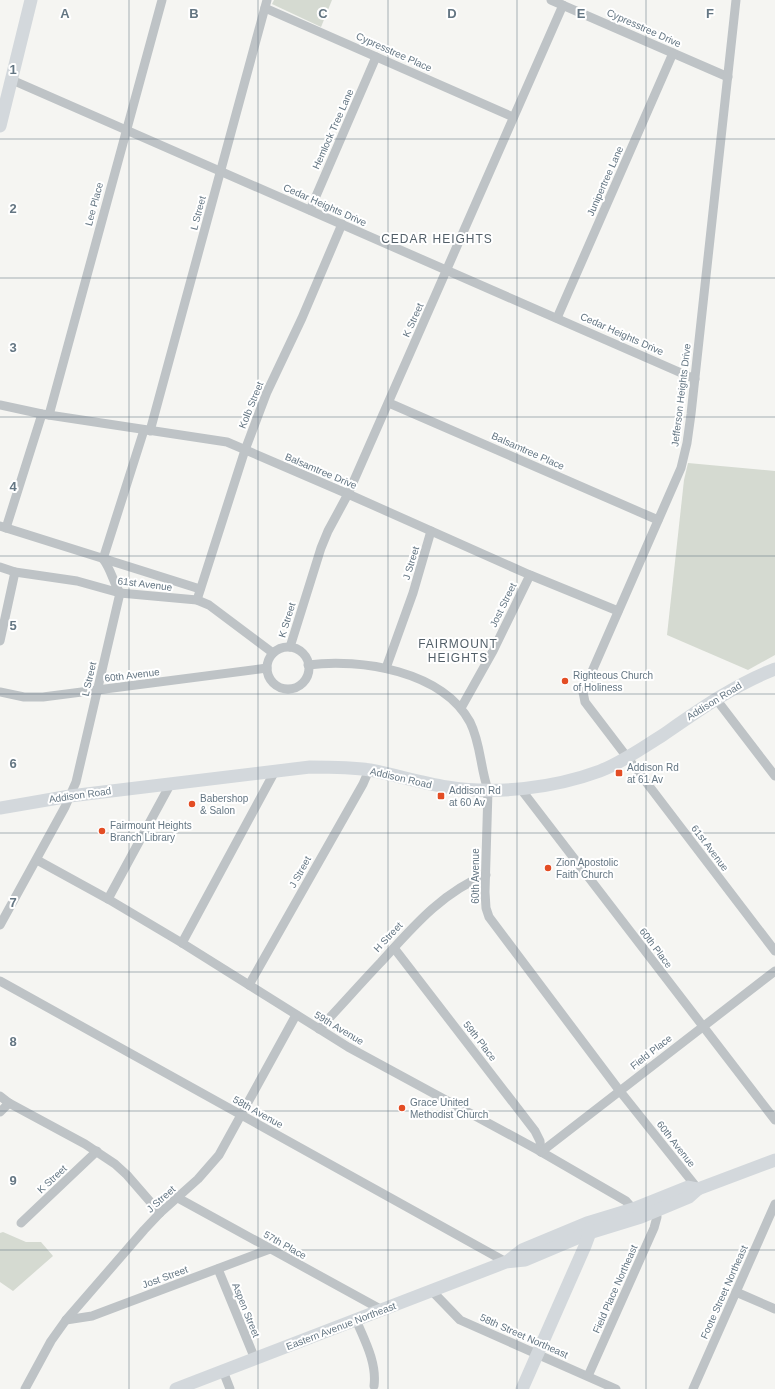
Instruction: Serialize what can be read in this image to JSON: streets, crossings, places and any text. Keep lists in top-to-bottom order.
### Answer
{
  "streets": {
    "main road": ["Addison Road", "Eastern Avenue Northeast"],
    "street": [
      "Cypresstree Drive",
      "Cypresstree Place",
      "Hemlock Tree Lane",
      "Junipertree Lane",
      "Lee Place",
      "Cedar Heights Drive",
      "L Street",
      "K Street",
      "Jefferson Heights Drive",
      "Kolb Street",
      "Balsamtree Place",
      "Balsamtree Drive",
      "J Street",
      "61st Avenue",
      "Jost Street",
      "60th Avenue",
      "H Street",
      "60th Place",
      "59th Avenue",
      "59th Place",
      "Field Place",
      "58th Avenue",
      "57th Place",
      "Field Place Northeast",
      "Foote Street Northeast",
      "Aspen Street",
      "58th Street Northeast"
    ]
  },
  "crossings": [
    ["Cypresstree Drive", "Junipertree Lane"],
    ["Cypresstree Drive", "K Street"],
    ["Cypresstree Drive", "Jefferson Heights Drive"],
    ["Cypresstree Place", "Hemlock Tree Lane"],
    ["Cypresstree Place", "L Street"],
    ["Cypresstree Place", "K Street"],
    ["Hemlock Tree Lane", "Cedar Heights Drive"],
    ["Junipertree Lane", "Cedar Heights Drive"],
    ["Lee Place", "Cedar Heights Drive"],
    ["Lee Place", "Balsamtree Drive"],
    ["Lee Place", "61st Avenue"],
    ["Cedar Heights Drive", "L Street"],
    ["Cedar Heights Drive", "K Street"],
    ["Cedar Heights Drive", "Jefferson Heights Drive"],
    ["Cedar Heights Drive", "Kolb Street"],
    ["L Street", "Balsamtree Drive"],
    ["L Street", "61st Avenue"],
    ["L Street", "60th Avenue"],
    ["L Street", "Addison Road"],
    ["L Street", "59th Avenue"],
    ["K Street", "Balsamtree Place"],
    ["K Street", "Balsamtree Drive"],
    ["K Street", "61st Avenue"],
    ["K Street", "60th Avenue"],
    ["Jefferson Heights Drive", "Balsamtree Place"],
    ["Jefferson Heights Drive", "Balsamtree Drive"],
    ["Jefferson Heights Drive", "61st Avenue"],
    ["Jefferson Heights Drive", "Addison Road"],
    ["Kolb Street", "Balsamtree Drive"],
    ["Kolb Street", "61st Avenue"],
    ["Balsamtree Drive", "J Street"],
    ["Balsamtree Drive", "Jost Street"],
    ["J Street", "Jost Street"],
    ["J Street", "60th Avenue"],
    ["J Street", "Addison Road"],
    ["J Street", "59th Avenue"],
    ["J Street", "58th Avenue"],
    ["J Street", "57th Place"],
    ["61st Avenue", "60th Avenue"],
    ["61st Avenue", "Addison Road"],
    ["Jost Street", "60th Avenue"],
    ["Jost Street", "57th Place"],
    ["Jost Street", "Aspen Street"],
    ["60th Avenue", "Addison Road"],
    ["60th Avenue", "H Street"],
    ["60th Avenue", "Field Place"],
    ["60th Avenue", "Eastern Avenue Northeast"],
    ["Addison Road", "60th Place"],
    ["H Street", "59th Avenue"],
    ["H Street", "59th Place"],
    ["60th Place", "Field Place"],
    ["59th Avenue", "59th Place"],
    ["59th Avenue", "Field Place"],
    ["59th Avenue", "Eastern Avenue Northeast"],
    ["59th Place", "Field Place"],
    ["58th Avenue", "Eastern Avenue Northeast"],
    ["57th Place", "Eastern Avenue Northeast"],
    ["Field Place Northeast", "Eastern Avenue Northeast"],
    ["Field Place Northeast", "58th Street Northeast"],
    ["Aspen Street", "Eastern Avenue Northeast"],
    ["Eastern Avenue Northeast", "58th Street Northeast"]
  ],
  "districts": ["CEDAR HEIGHTS", "FAIRMOUNT HEIGHTS"],
  "places": {
    "other": [
      "Righteous Church of Holiness",
      "Babershop & Salon",
      "Fairmount Heights Branch Library",
      "Zion Apostolic Faith Church",
      "Grace United Methodist Church"
    ],
    "transit": ["Addison Rd at 61 Av", "Addison Rd at 60 Av"]
  },
  "grid": {
    "columns": [
      "A",
      "B",
      "C",
      "D",
      "E",
      "F"
    ],
    "rows": [
      "1",
      "2",
      "3",
      "4",
      "5",
      "6",
      "7",
      "8",
      "9"
    ]
  }
}
